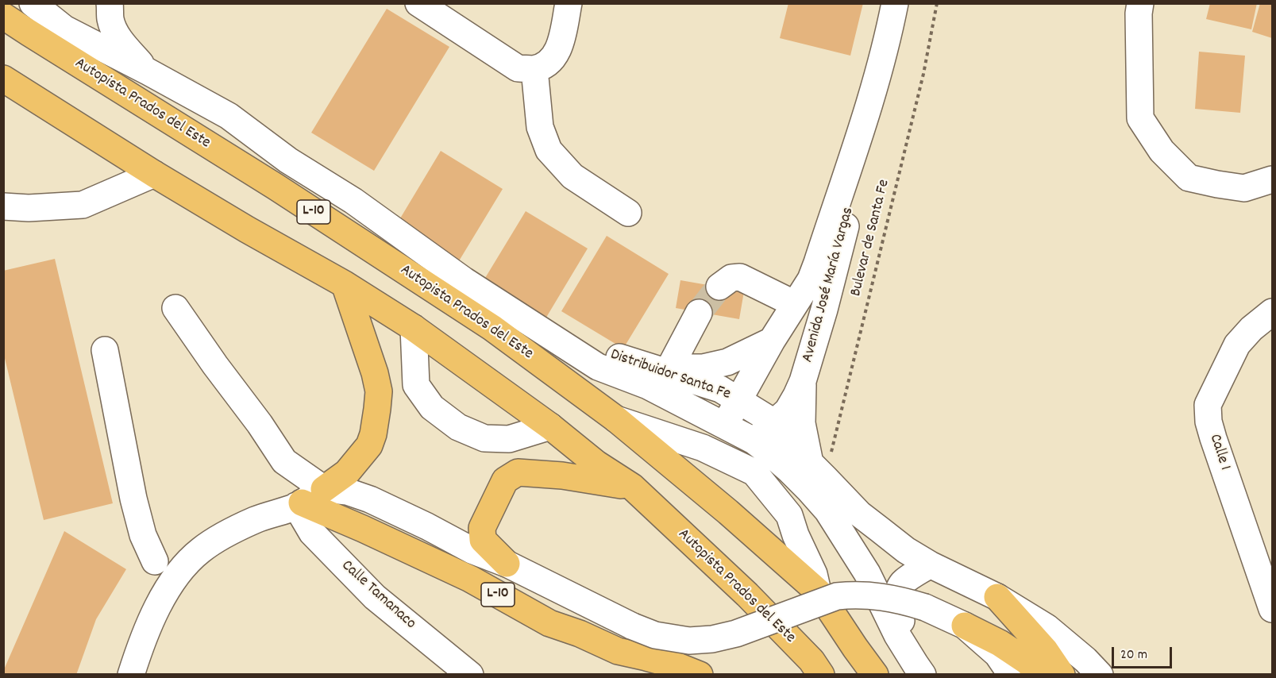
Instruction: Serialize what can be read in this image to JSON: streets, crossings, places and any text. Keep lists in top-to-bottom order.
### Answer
{
  "streets": {
    "highway": ["Autopista Prados del Este", "L-10"],
    "street": [
      "Avenida José María Vargas",
      "Distribuidor Santa Fe",
      "Calle 1",
      "Calle Tamanaco"
    ],
    "path": ["Bulevar de Santa Fe"]
  },
  "crossings": [
    ["Autopista Prados del Este", "L-10"],
    ["L-10", "Calle Tamanaco"],
    ["Bulevar de Santa Fe", "Distribuidor Santa Fe"],
    ["Avenida José María Vargas", "Distribuidor Santa Fe"]
  ],
  "scale_bar": "20 m"
}
